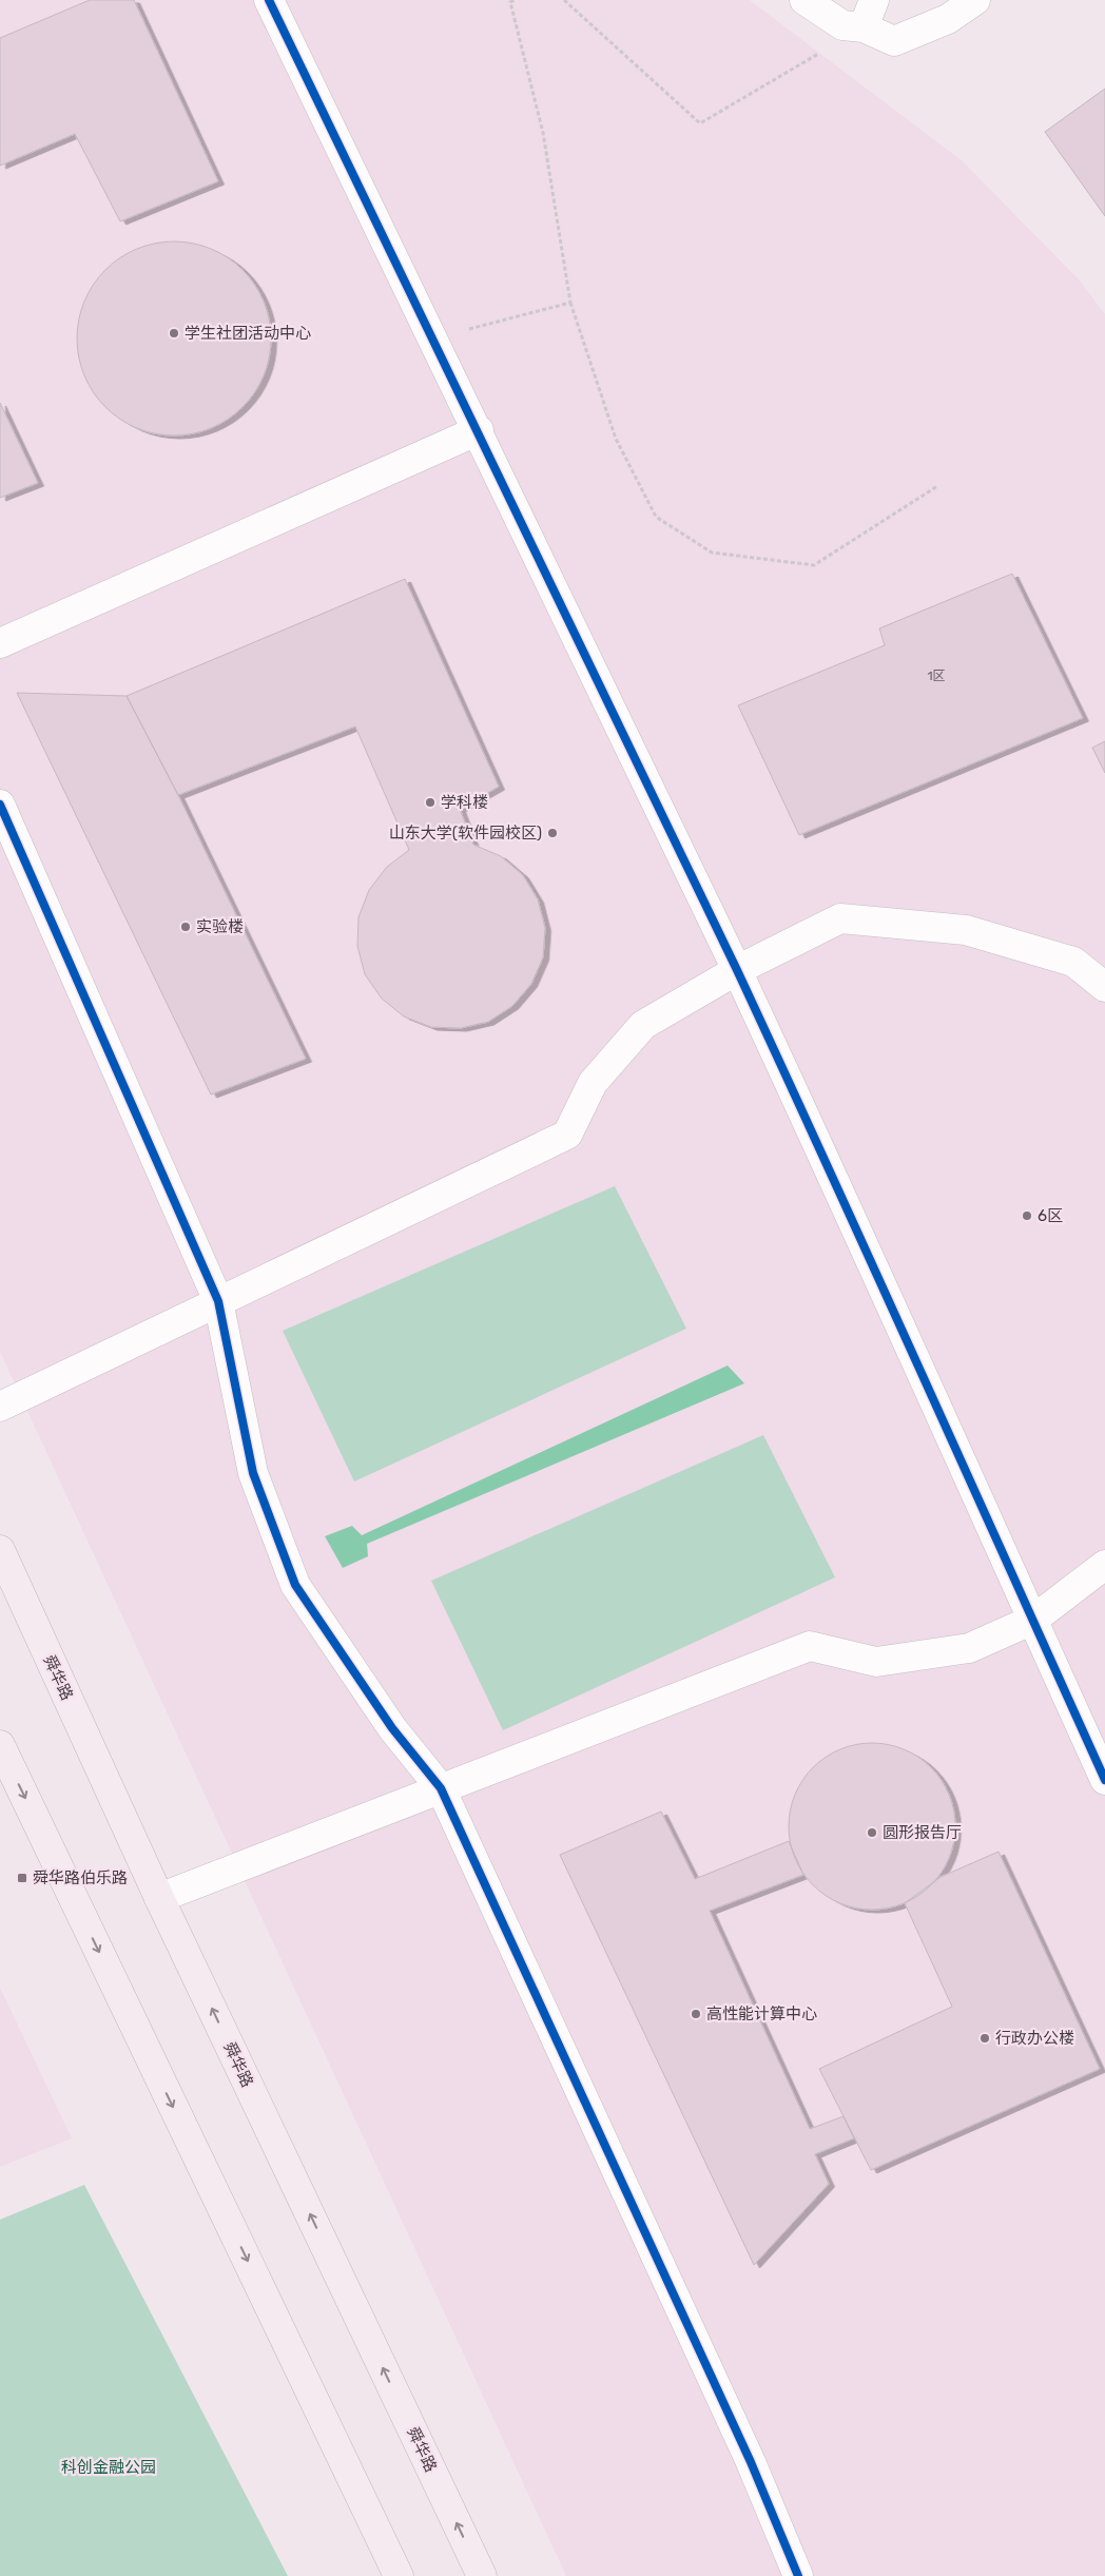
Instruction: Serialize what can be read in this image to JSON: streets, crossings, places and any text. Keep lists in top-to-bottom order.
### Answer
{
  "streets": {
    "main road": ["舜华路"]
  },
  "parks": ["科创金融公园"],
  "places": {
    "other": [
      "学生社团活动中心",
      "学科楼",
      "山东大学(软件园校区)",
      "实验楼",
      "6区",
      "圆形报告厅",
      "高性能计算中心",
      "行政办公楼"
    ],
    "transit": ["舜华路伯乐路"]
  },
  "house_numbers": ["1区"]
}
